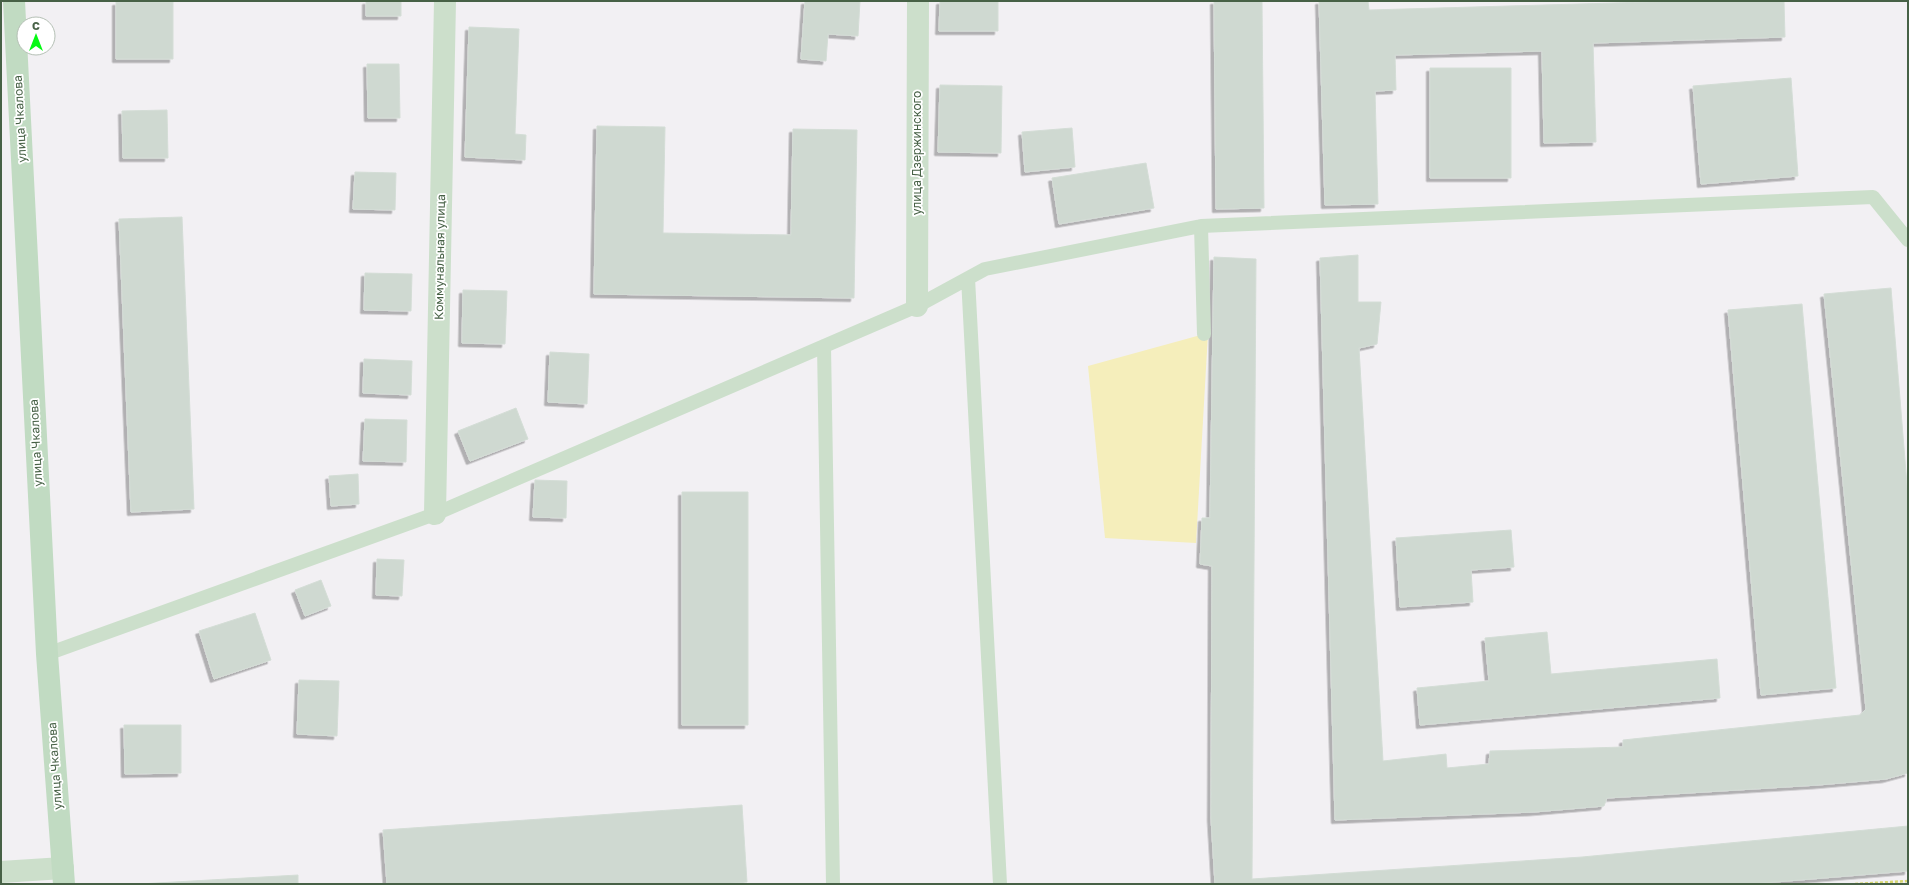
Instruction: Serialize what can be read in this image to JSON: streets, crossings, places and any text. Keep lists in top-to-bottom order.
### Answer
{
  "streets": {
    "street": ["улица Чкалова", "улица Дзержинского", "Коммунальная улица"]
  },
  "north": "top"
}
